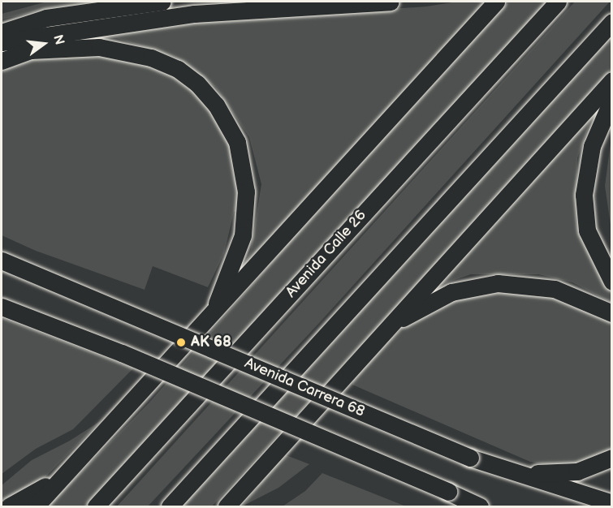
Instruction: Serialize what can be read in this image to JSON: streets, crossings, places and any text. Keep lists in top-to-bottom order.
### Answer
{
  "streets": {
    "main road": ["Avenida Calle 26", "Avenida Carrera 68"]
  },
  "places": ["AK 68"],
  "north": "right"
}
